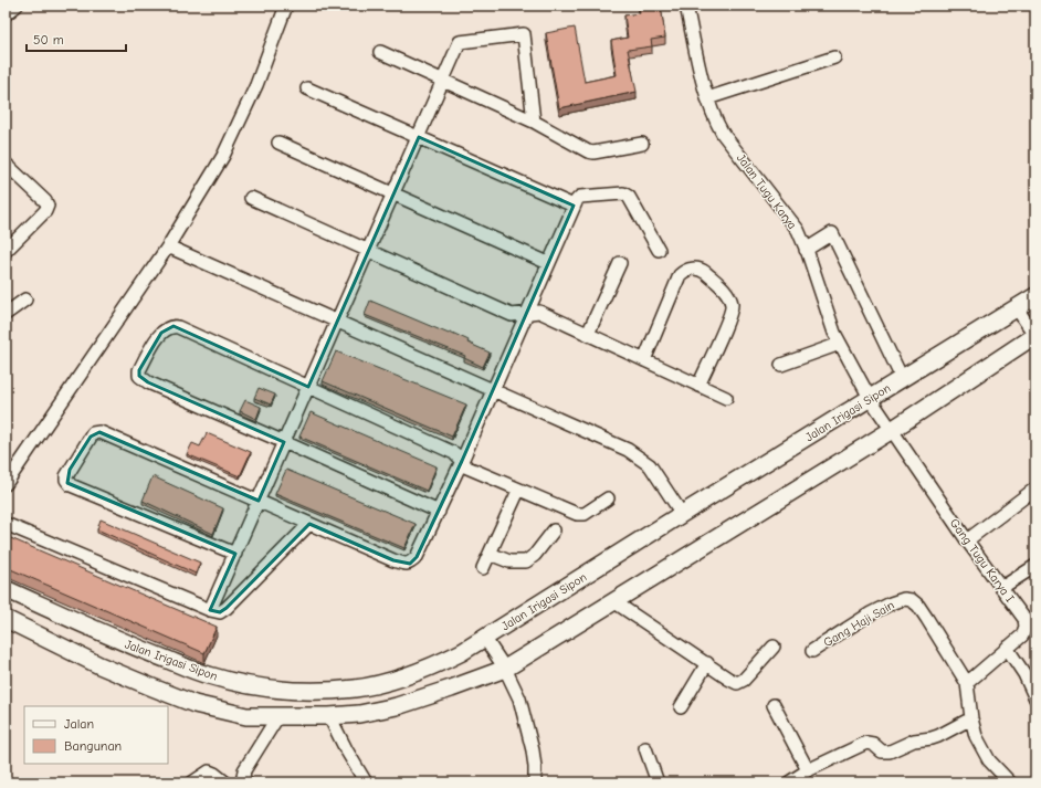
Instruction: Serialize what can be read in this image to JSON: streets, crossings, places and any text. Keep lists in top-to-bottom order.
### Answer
{
  "streets": {
    "street": [
      "Jalan Tugu Karya",
      "Jalan Irigasi Sipon",
      "Gang Tugu Karya I",
      "Gang Haji Sain"
    ]
  },
  "crossings": [
    ["Jalan Tugu Karya", "Jalan Irigasi Sipon"],
    ["Jalan Tugu Karya", "Gang Tugu Karya I"],
    ["Jalan Irigasi Sipon", "Gang Tugu Karya I"],
    ["Gang Tugu Karya I", "Gang Haji Sain"]
  ],
  "legend": ["Jalan", "Bangunan"],
  "scale_bar": "50 m"
}
